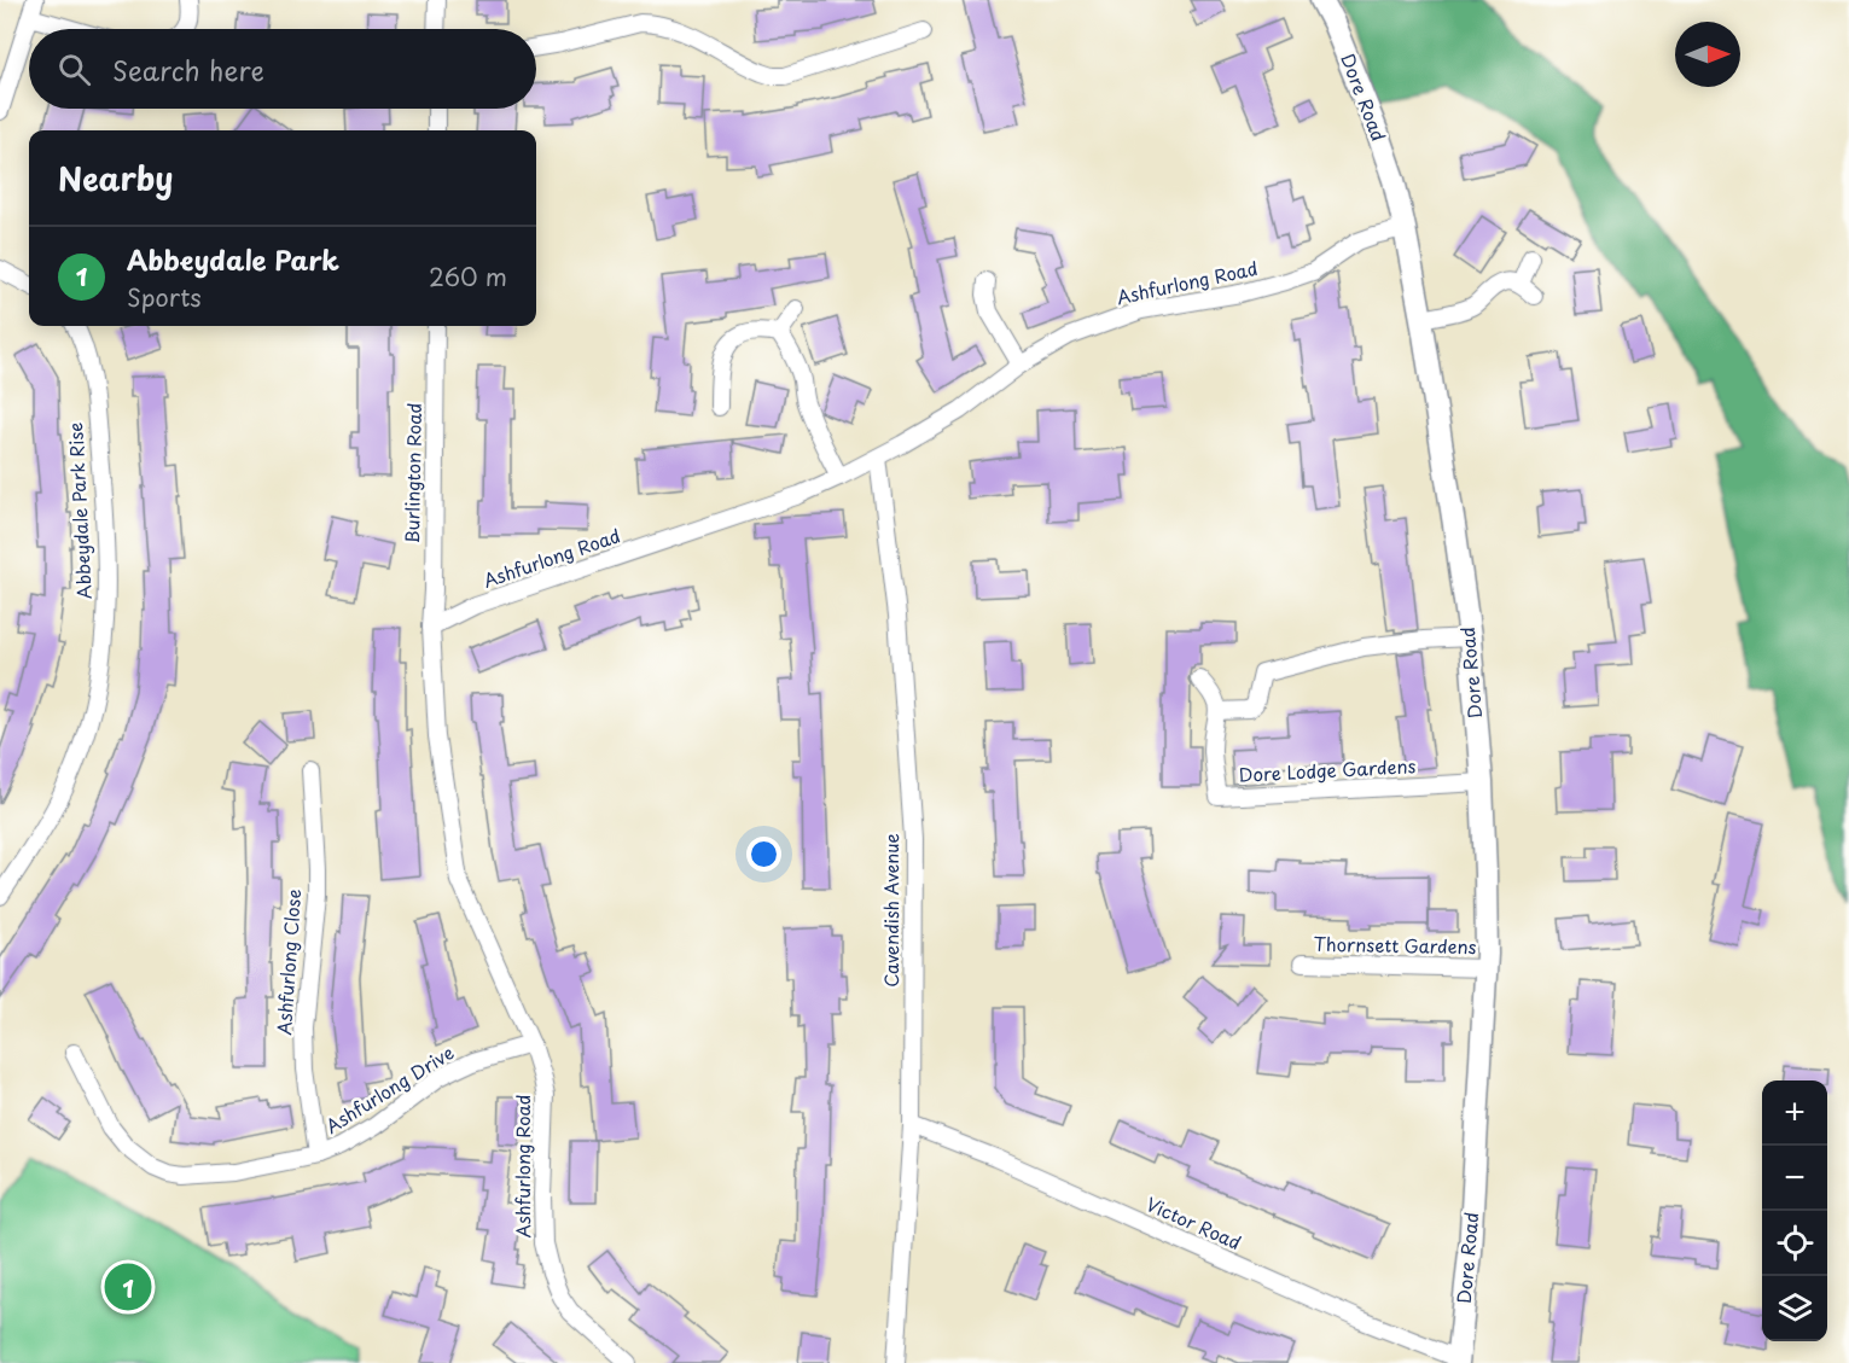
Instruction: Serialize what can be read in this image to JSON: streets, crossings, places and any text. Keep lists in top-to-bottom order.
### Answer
{
  "streets": {
    "street": [
      "Dore Road",
      "Ashfurlong Road",
      "Burlington Road",
      "Abbeydale Park Rise",
      "Dore Lodge Gardens",
      "Cavendish Avenue",
      "Thornsett Gardens",
      "Ashfurlong Close",
      "Ashfurlong Drive",
      "Victor Road"
    ]
  },
  "crossings": [
    ["Dore Road", "Ashfurlong Road"],
    ["Dore Road", "Dore Lodge Gardens"],
    ["Dore Road", "Thornsett Gardens"],
    ["Dore Road", "Victor Road"],
    ["Ashfurlong Road", "Burlington Road"],
    ["Ashfurlong Road", "Cavendish Avenue"],
    ["Ashfurlong Road", "Ashfurlong Drive"],
    ["Cavendish Avenue", "Victor Road"],
    ["Ashfurlong Close", "Ashfurlong Drive"]
  ],
  "north": "right",
  "page": {
    "search": "Search here",
    "heading": "Nearby",
    "list": [
      {
        "mark": "1",
        "name": "Abbeydale Park",
        "note": "Sports",
        "value": "260 m"
      }
    ],
    "map_buttons": ["+", "−"],
    "pins": "1"
  }
}
